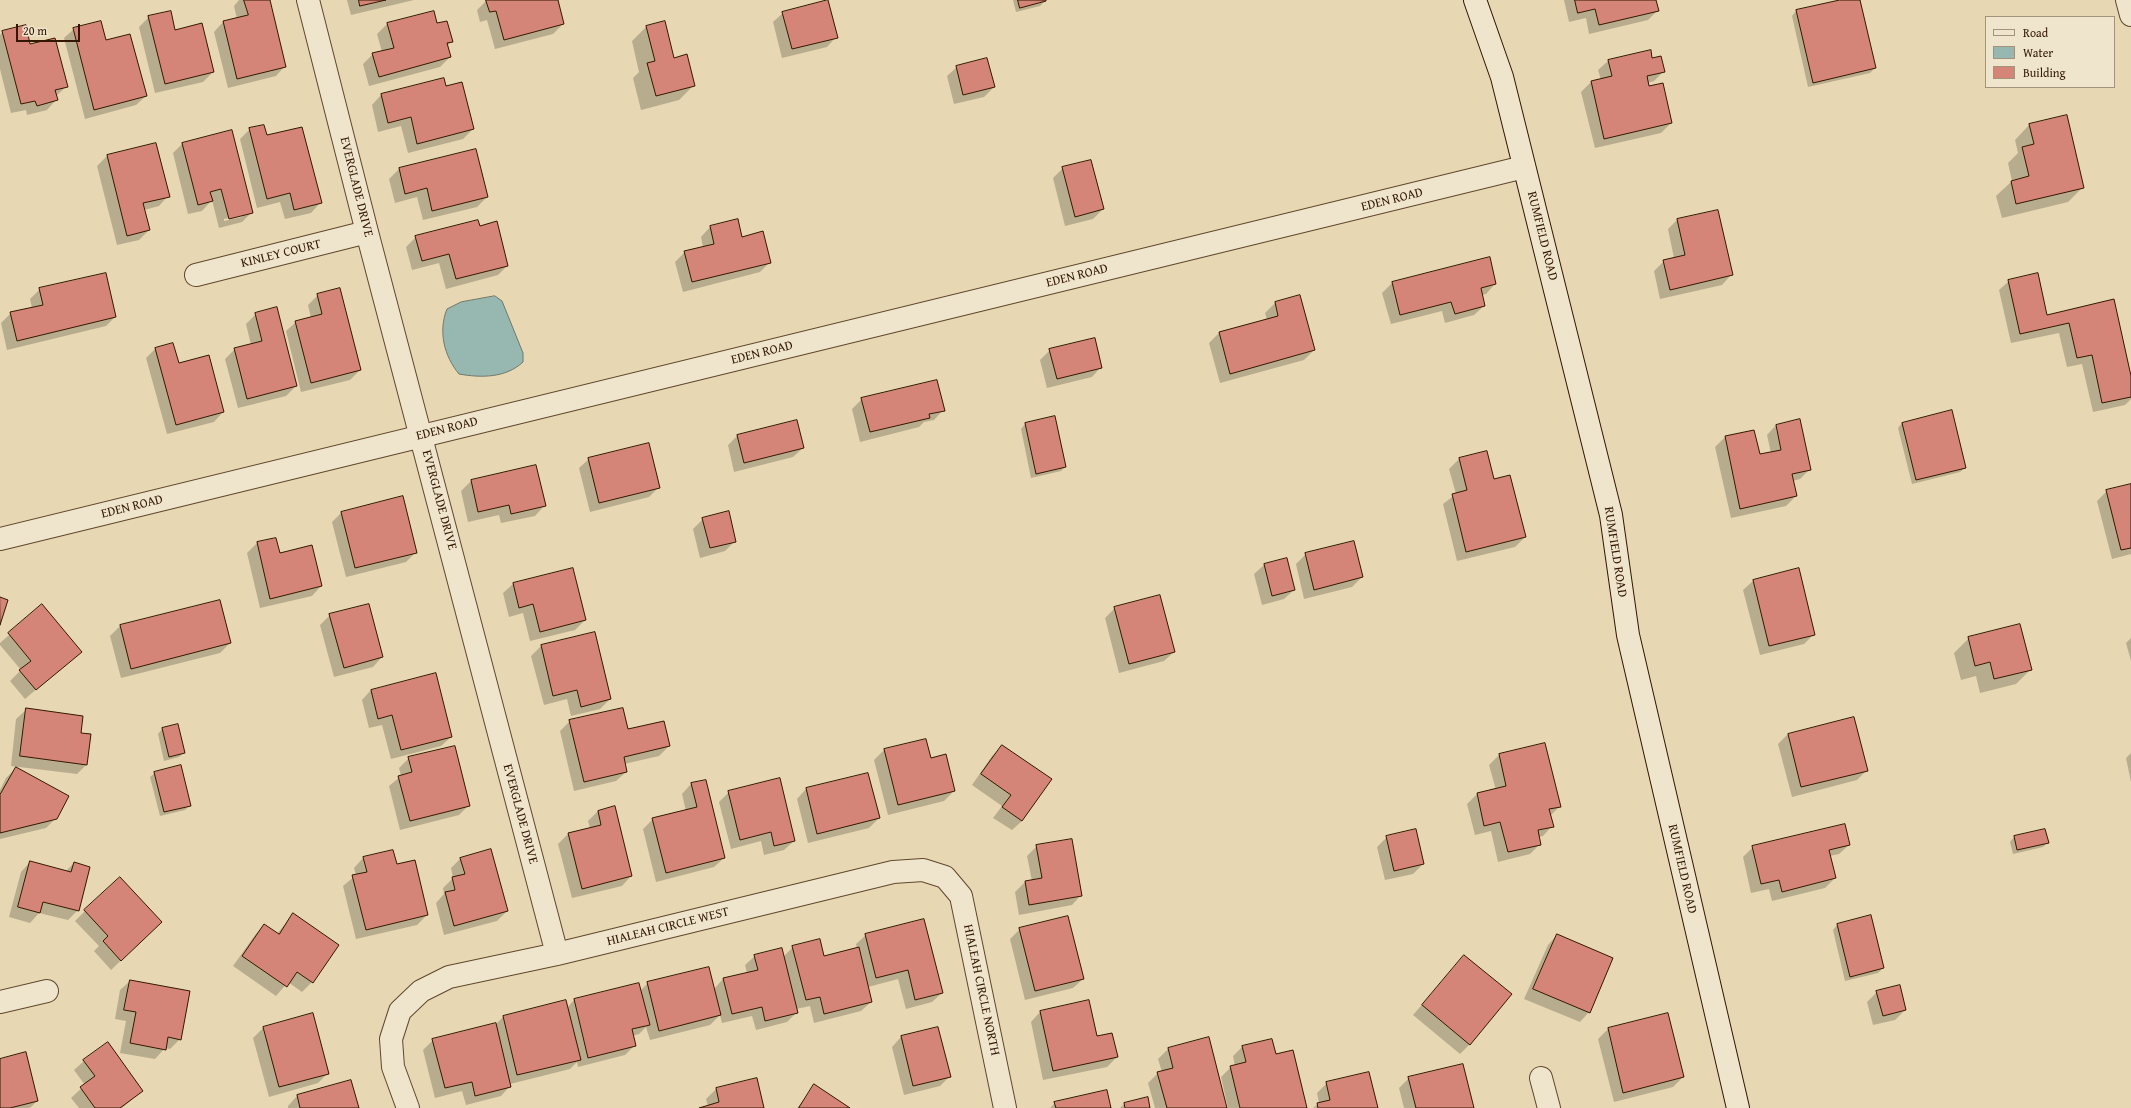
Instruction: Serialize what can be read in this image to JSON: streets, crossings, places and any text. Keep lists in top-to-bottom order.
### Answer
{
  "streets": {
    "street": [
      "EVERGLADE DRIVE",
      "EDEN ROAD",
      "RUMFIELD ROAD",
      "KINLEY COURT",
      "HIALEAH CIRCLE WEST",
      "HIALEAH CIRCLE NORTH"
    ]
  },
  "crossings": [
    ["EVERGLADE DRIVE", "EDEN ROAD"],
    ["EVERGLADE DRIVE", "KINLEY COURT"],
    ["EVERGLADE DRIVE", "HIALEAH CIRCLE WEST"],
    ["EDEN ROAD", "RUMFIELD ROAD"],
    ["HIALEAH CIRCLE WEST", "HIALEAH CIRCLE NORTH"]
  ],
  "legend": ["Road", "Water", "Building"],
  "scale_bar": "20 m"
}
